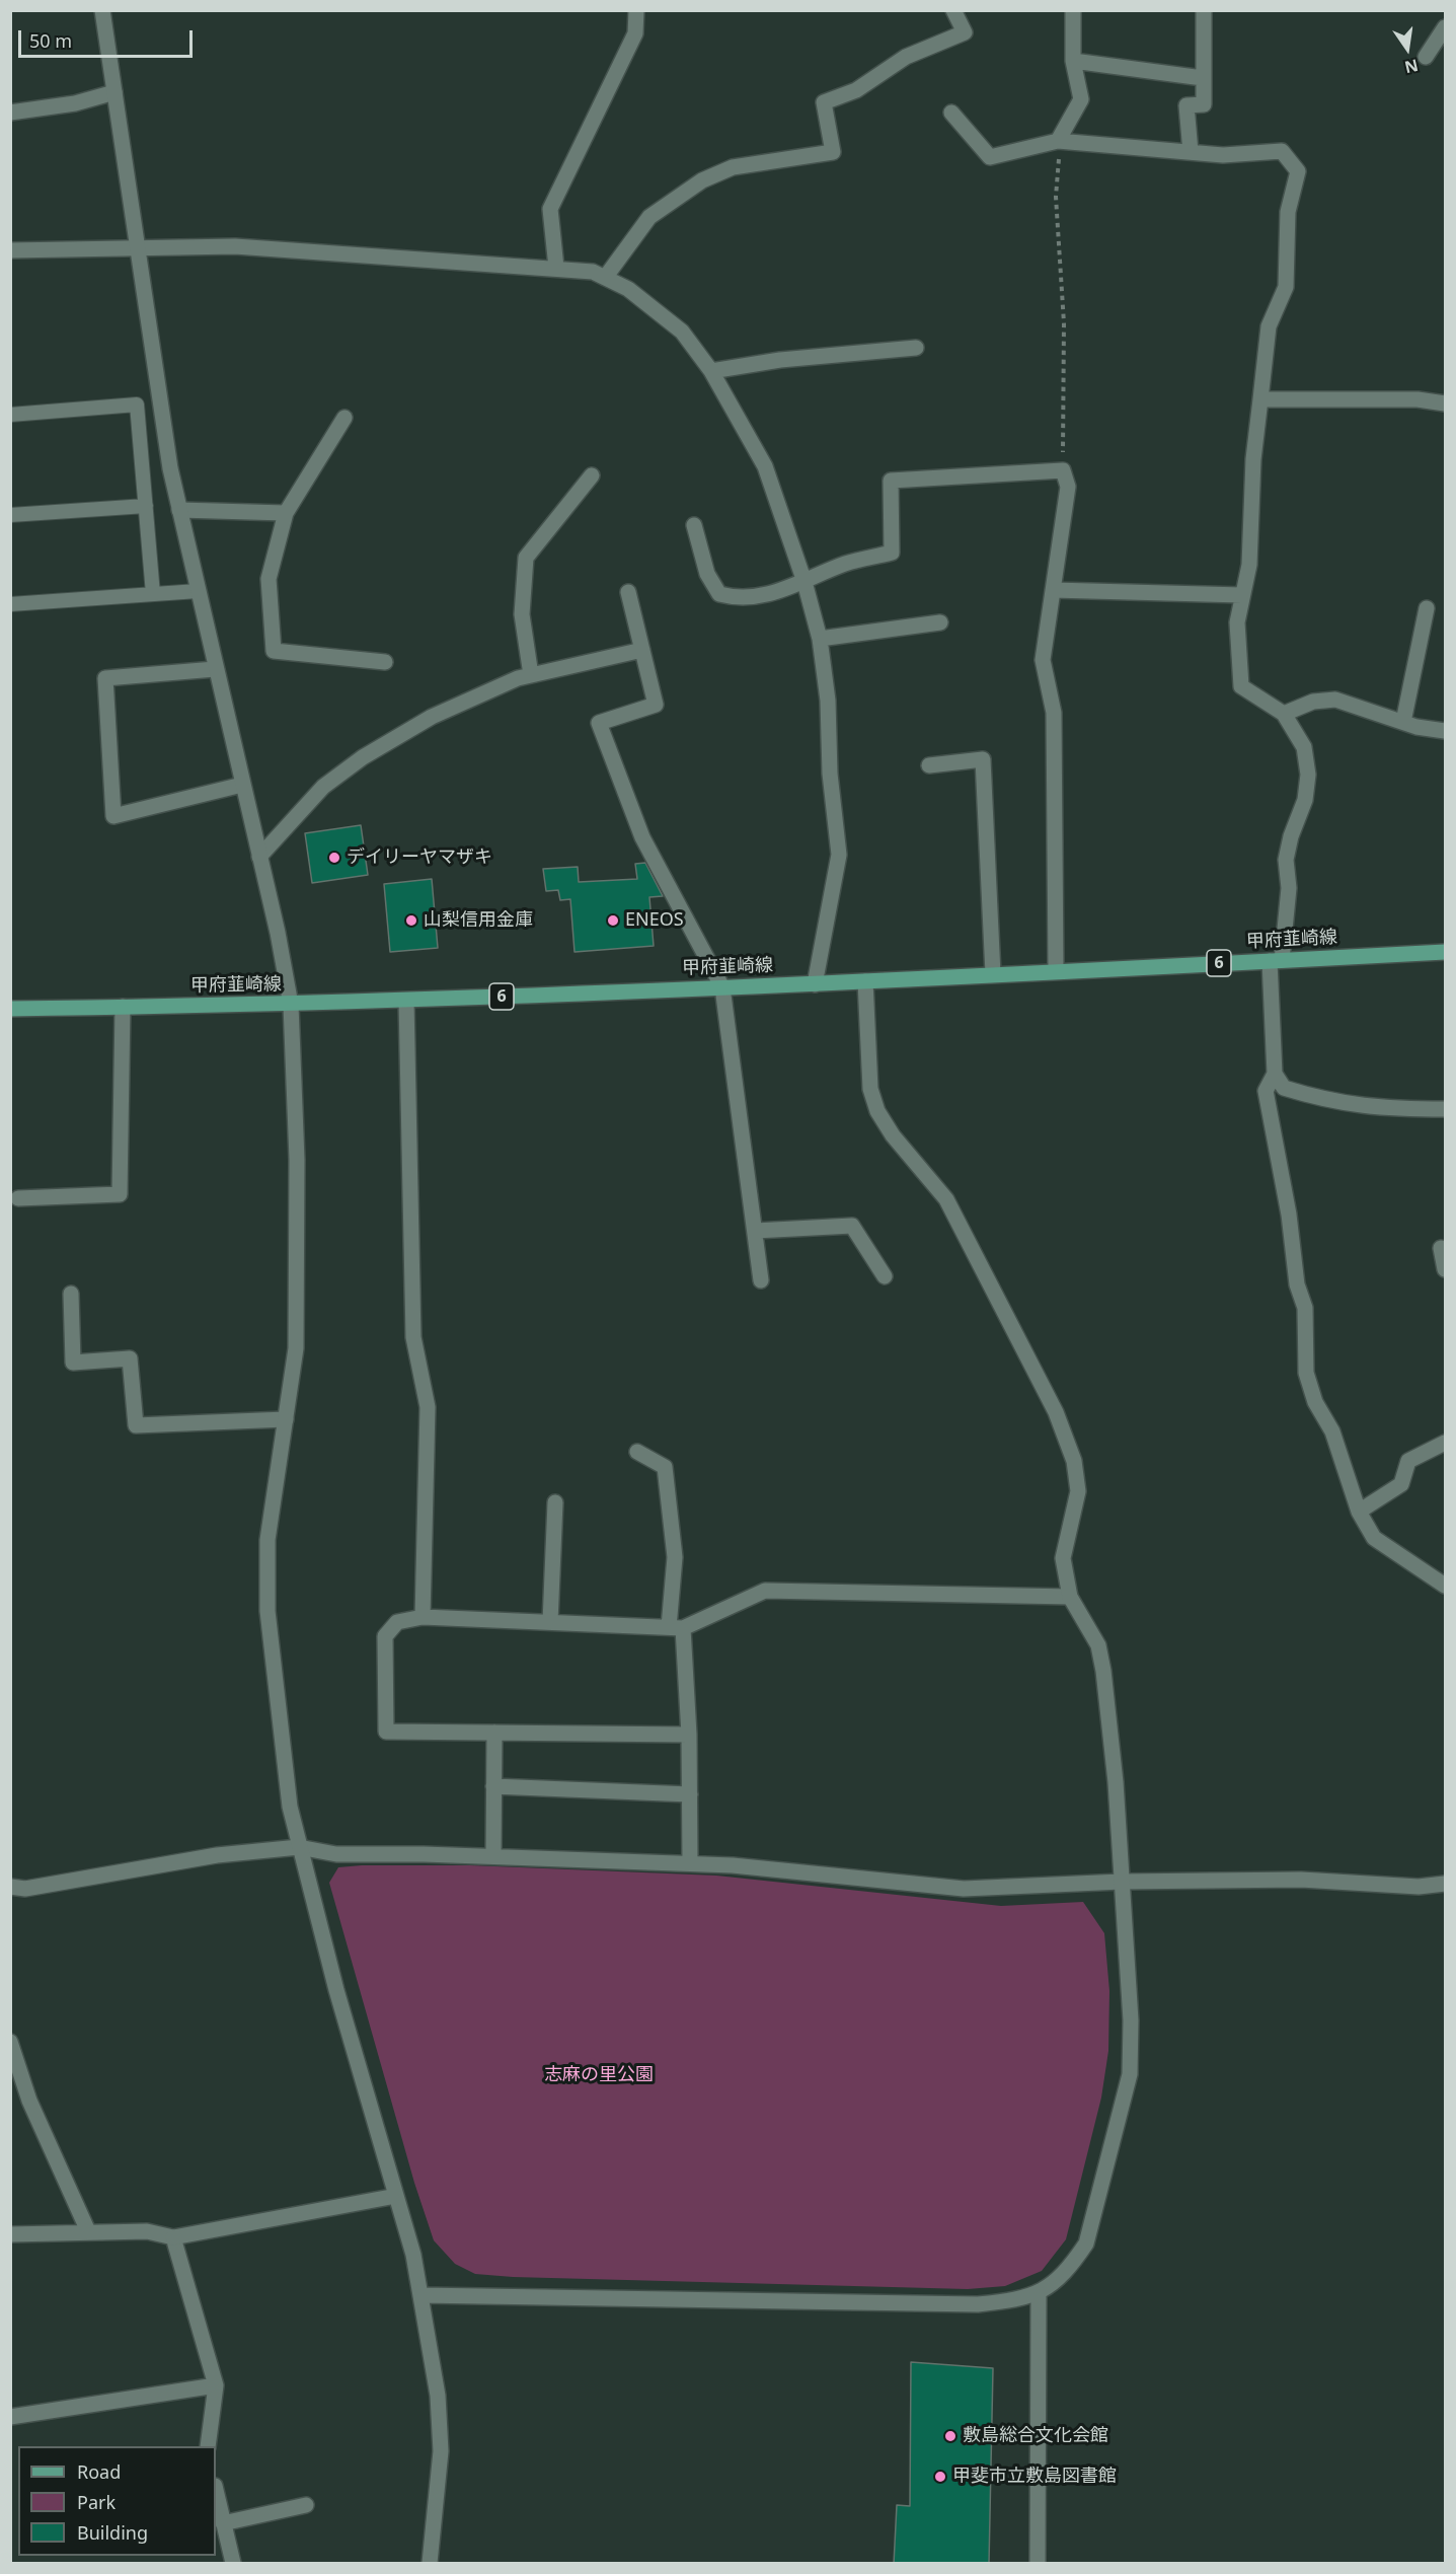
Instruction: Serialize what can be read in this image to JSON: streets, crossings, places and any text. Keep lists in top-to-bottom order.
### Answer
{
  "streets": {
    "main road": ["甲府韮崎線", "6"]
  },
  "parks": ["志麻の里公園"],
  "places": [
    "デイリーヤマザキ",
    "山梨信用金庫",
    "ENEOS",
    "敷島総合文化会館",
    "甲斐市立敷島図書館"
  ],
  "legend": ["Road", "Park", "Building"],
  "scale_bar": "50 m",
  "north": "bottom"
}
